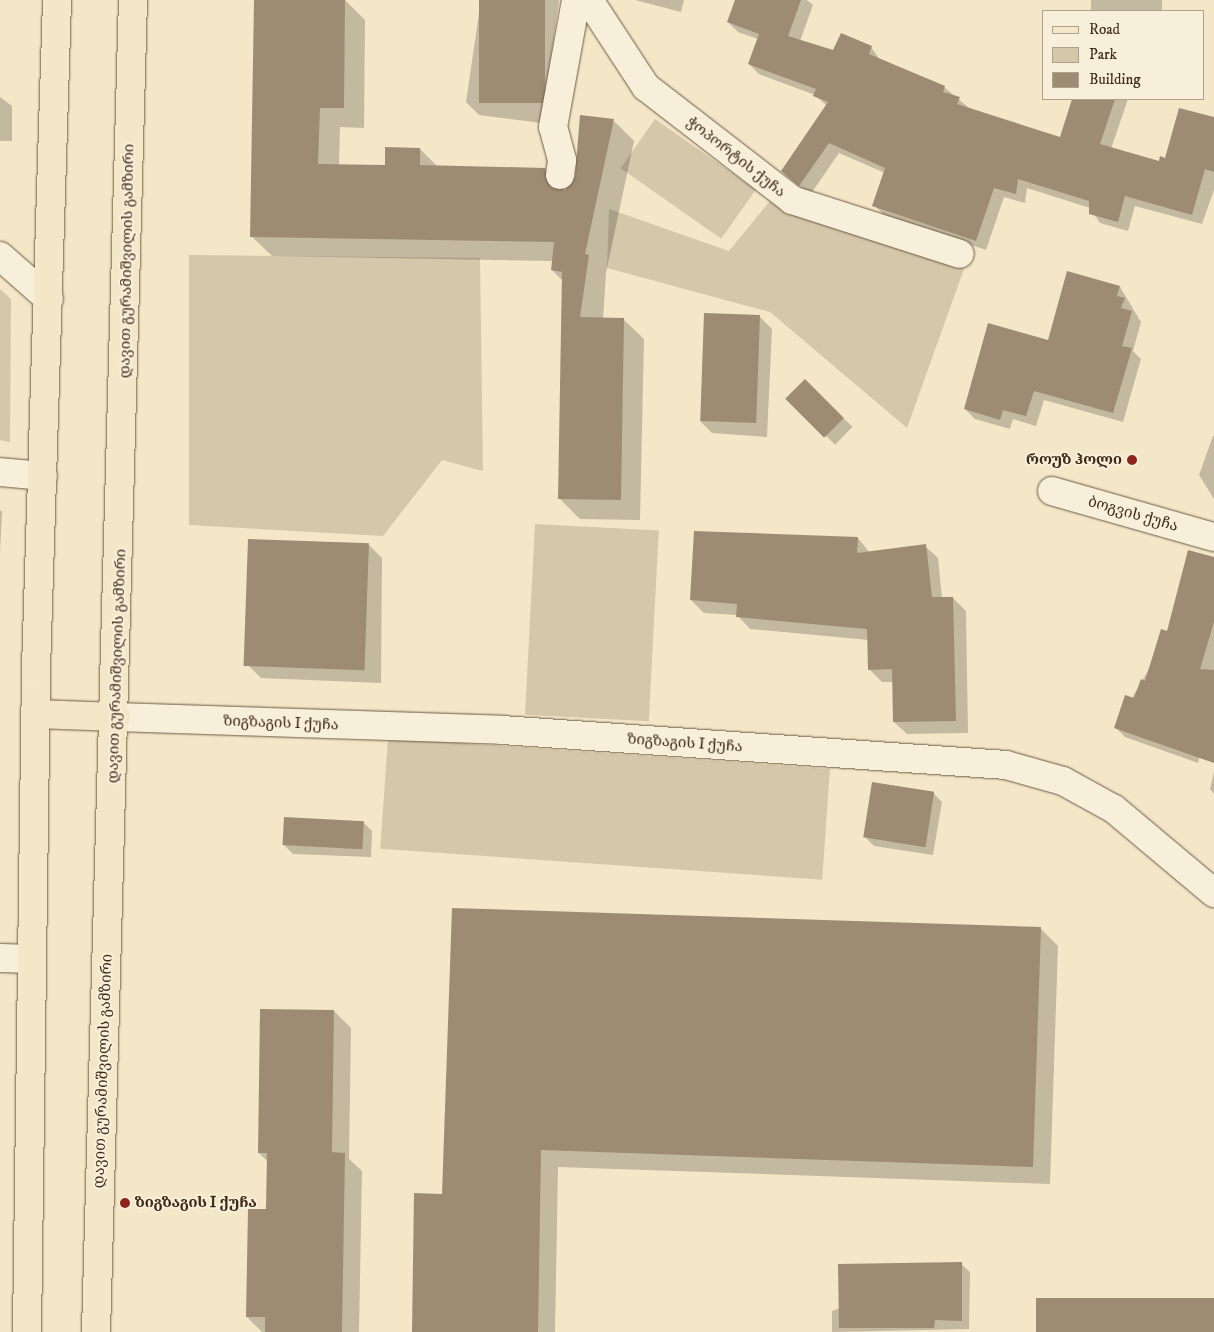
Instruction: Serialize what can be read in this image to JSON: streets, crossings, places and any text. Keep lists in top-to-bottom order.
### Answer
{
  "streets": {
    "main road": ["დავით გურამიშვილის გამზირი"],
    "street": ["ჭოპორტის ქუჩა", "ბოგვის ქუჩა", "ზიგზაგის I ქუჩა"]
  },
  "crossings": [
    ["დავით გურამიშვილის გამზირი", "ზიგზაგის I ქუჩა"]
  ],
  "places": ["როუზ ჰოლი", "ზიგზაგის I ქუჩა"],
  "legend": ["Road", "Park", "Building"]
}
